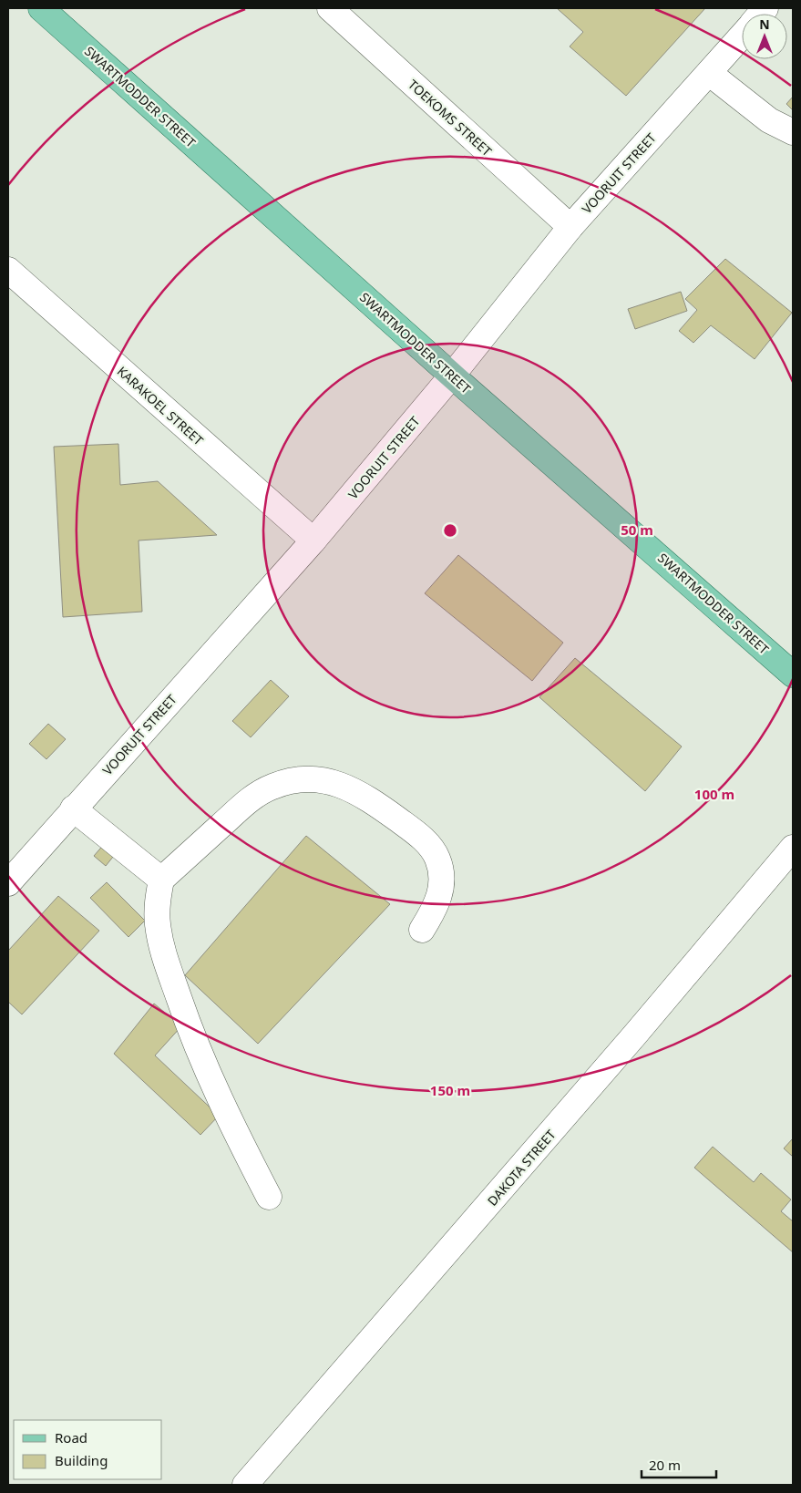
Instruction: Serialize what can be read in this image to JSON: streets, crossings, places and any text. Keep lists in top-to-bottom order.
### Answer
{
  "streets": {
    "main road": ["SWARTMODDER STREET"],
    "street": [
      "TOEKOMS STREET",
      "VOORUIT STREET",
      "KARAKOEL STREET",
      "DAKOTA STREET"
    ]
  },
  "crossings": [
    ["SWARTMODDER STREET", "VOORUIT STREET"],
    ["TOEKOMS STREET", "VOORUIT STREET"],
    ["VOORUIT STREET", "KARAKOEL STREET"]
  ],
  "legend": ["Road", "Building"],
  "scale_bar": "20 m",
  "north": "top",
  "rings": ["50 m", "100 m", "150 m"]
}
